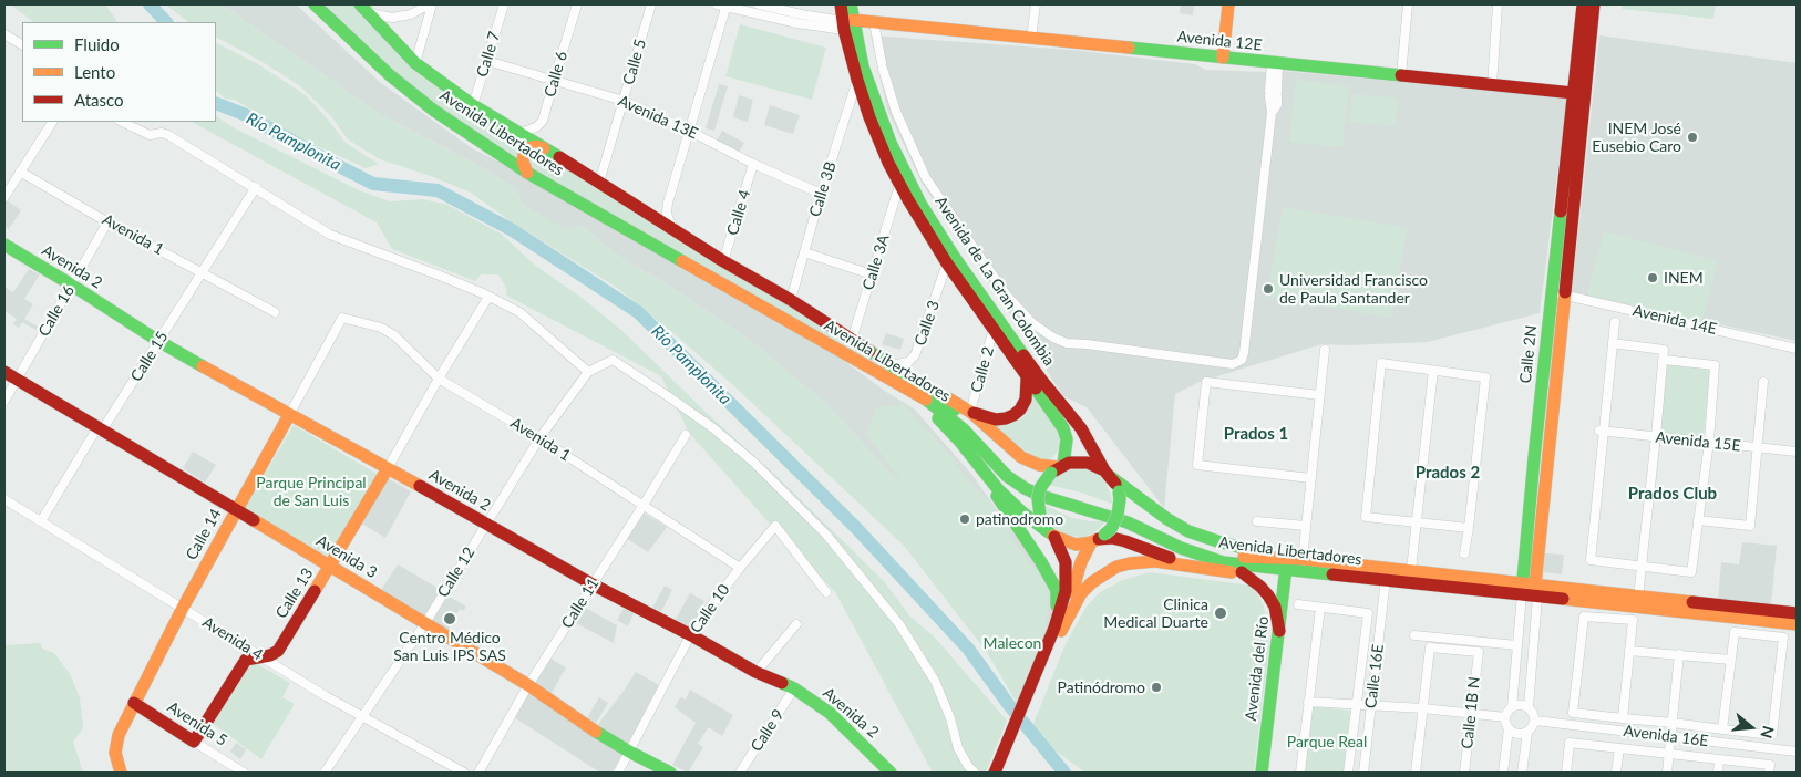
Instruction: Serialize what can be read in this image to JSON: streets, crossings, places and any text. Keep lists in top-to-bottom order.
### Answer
{
  "streets": {
    "main road": [
      "Avenida 12E",
      "Avenida Libertadores",
      "Avenida 2",
      "Avenida de La Gran Colombia",
      "Calle 2N",
      "Calle 14",
      "Avenida 3",
      "Calle 13",
      "Avenida del Río",
      "Avenida 5"
    ],
    "street": [
      "Calle 7",
      "Calle 5",
      "Calle 6",
      "Avenida 13E",
      "Calle 3B",
      "Calle 4",
      "Avenida 1",
      "Calle 3A",
      "Calle 16",
      "Avenida 14E",
      "Calle 3",
      "Calle 15",
      "Calle 2",
      "Avenida 15E",
      "Calle 12",
      "Calle 11",
      "Calle 10",
      "Avenida 4",
      "Calle 16E",
      "Calle 1B N",
      "Calle 9",
      "Avenida 16E"
    ]
  },
  "crossings": [
    ["Avenida 12E", "Avenida de La Gran Colombia"],
    ["Avenida 12E", "Calle 2N"],
    ["Calle 7", "Avenida 13E"],
    ["Calle 7", "Avenida Libertadores"],
    ["Calle 5", "Avenida 13E"],
    ["Calle 5", "Avenida Libertadores"],
    ["Calle 6", "Avenida 13E"],
    ["Calle 6", "Avenida Libertadores"],
    ["Avenida 13E", "Calle 3B"],
    ["Avenida 13E", "Calle 4"],
    ["Avenida Libertadores", "Calle 3B"],
    ["Avenida Libertadores", "Calle 4"],
    ["Avenida Libertadores", "Calle 3A"],
    ["Avenida Libertadores", "Calle 3"],
    ["Avenida Libertadores", "Calle 2N"],
    ["Avenida Libertadores", "Avenida del Río"],
    ["Avenida Libertadores", "Calle 16E"],
    ["Calle 3B", "Avenida de La Gran Colombia"],
    ["Avenida 1", "Calle 16"],
    ["Avenida 1", "Calle 15"],
    ["Avenida 1", "Calle 14"],
    ["Avenida 1", "Calle 12"],
    ["Avenida 1", "Calle 13"],
    ["Avenida 1", "Calle 11"],
    ["Avenida 1", "Calle 10"],
    ["Calle 3A", "Avenida de La Gran Colombia"],
    ["Avenida 2", "Calle 16"],
    ["Avenida 2", "Calle 15"],
    ["Avenida 2", "Calle 14"],
    ["Avenida 2", "Calle 12"],
    ["Avenida 2", "Calle 13"],
    ["Avenida 2", "Calle 11"],
    ["Avenida 2", "Calle 10"],
    ["Avenida 2", "Calle 9"],
    ["Avenida de La Gran Colombia", "Calle 3"],
    ["Avenida de La Gran Colombia", "Calle 2"],
    ["Calle 16", "Avenida 3"],
    ["Avenida 14E", "Calle 2N"],
    ["Calle 2N", "Avenida 16E"],
    ["Calle 15", "Avenida 3"],
    ["Calle 15", "Avenida 4"],
    ["Calle 14", "Avenida 3"],
    ["Calle 14", "Avenida 4"],
    ["Calle 14", "Avenida 5"],
    ["Avenida 3", "Calle 12"],
    ["Avenida 3", "Calle 13"],
    ["Avenida 3", "Calle 11"],
    ["Avenida 3", "Calle 10"],
    ["Calle 12", "Avenida 4"],
    ["Calle 13", "Avenida 4"],
    ["Calle 13", "Avenida 5"]
  ],
  "districts": ["Prados 1", "Prados 2", "Prados Club"],
  "water": ["Río Pamplonita"],
  "parks": ["Parque Principal de San Luis", "Malecon", "Parque Real"],
  "places": [
    "INEM José Eusebio Caro",
    "INEM",
    "Universidad Francisco de Paula Santander",
    "patinodromo",
    "Clinica Medical Duarte",
    "Centro Médico San Luis IPS SAS",
    "Patinódromo"
  ],
  "legend": ["Fluido", "Lento", "Atasco"],
  "north": "right"
}
